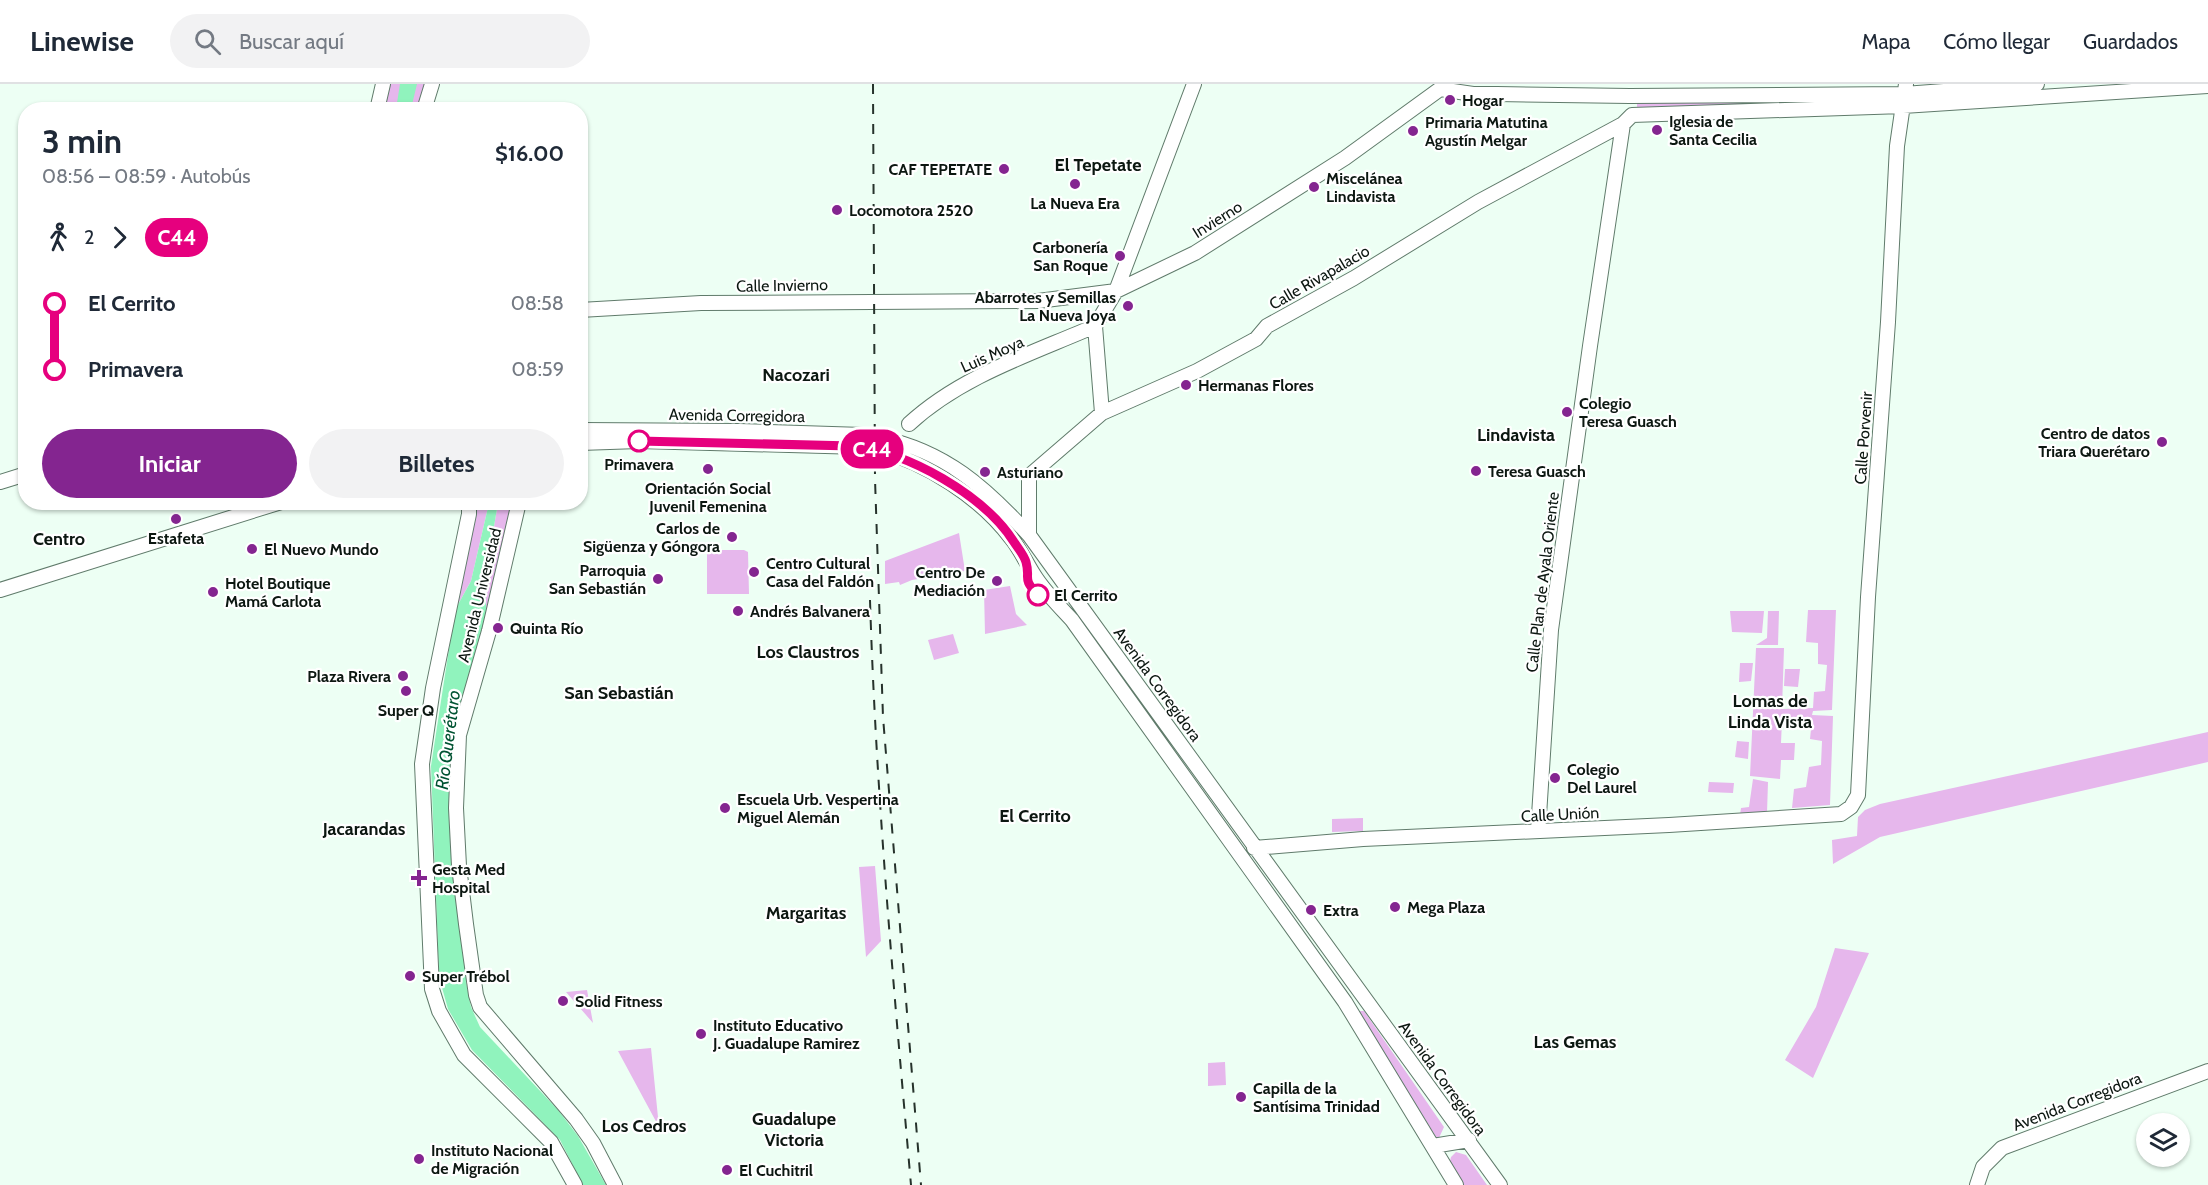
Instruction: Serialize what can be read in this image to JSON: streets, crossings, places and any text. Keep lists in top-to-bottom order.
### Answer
{
  "streets": {
    "street": [
      "Invierno",
      "Calle Rivapalacio",
      "Calle Invierno",
      "Luis Moya",
      "Avenida Corregidora",
      "Calle Porvenir",
      "Calle Plan de Ayala Oriente",
      "Avenida Universidad",
      "Calle Unión"
    ]
  },
  "crossings": [
    ["Invierno", "Calle Invierno"],
    ["Calle Rivapalacio", "Avenida Corregidora"],
    ["Calle Rivapalacio", "Calle Plan de Ayala Oriente"],
    ["Avenida Corregidora", "Calle Unión"],
    ["Calle Porvenir", "Calle Unión"],
    ["Calle Plan de Ayala Oriente", "Calle Unión"]
  ],
  "districts": [
    "El Tepetate",
    "Nacozari",
    "Lindavista",
    "Centro",
    "Los Claustros",
    "San Sebastián",
    "Lomas de Linda Vista",
    "El Cerrito",
    "Jacarandas",
    "Margaritas",
    "Las Gemas",
    "Guadalupe Victoria",
    "Los Cedros"
  ],
  "water": ["Río Querétaro"],
  "places": {
    "other": [
      "Hogar",
      "Iglesia de Santa Cecilia",
      "Primaria Matutina Agustín Melgar",
      "CAF TEPETATE",
      "La Nueva Era",
      "Miscelánea Lindavista",
      "Locomotora 2520",
      "Carbonería San Roque",
      "Abarrotes y Semillas La Nueva Joya",
      "Hermanas Flores",
      "Colegio Teresa Guasch",
      "Primavera",
      "Centro de datos Triara Querétaro",
      "Orientación Social Juvenil Femenina",
      "Teresa Guasch",
      "Asturiano",
      "Estafeta",
      "Carlos de Sigüenza y Góngora",
      "El Nuevo Mundo",
      "Centro Cultural Casa del Faldón",
      "Parroquia San Sebastián",
      "Centro De Mediación",
      "Hotel Boutique Mamá Carlota",
      "El Cerrito",
      "Andrés Balvanera",
      "Quinta Río",
      "Plaza Rivera",
      "Super Q",
      "Colegio Del Laurel",
      "Escuela Urb. Vespertina Miguel Alemán",
      "Mega Plaza",
      "Extra",
      "Super Trébol",
      "Solid Fitness",
      "Instituto Educativo J. Guadalupe Ramirez",
      "Capilla de la Santísima Trinidad",
      "Instituto Nacional de Migración",
      "El Cuchitril"
    ],
    "health": ["Gesta Med Hospital"]
  },
  "lines": ["bus line C44"],
  "page": {
    "header": "Linewise",
    "search": "Buscar aquí",
    "nav": ["Mapa", "Cómo llegar", "Guardados"],
    "on_map": "C44",
    "heading": ["3 min", "08:56 – 08:59 · Autobús", "$16.00"],
    "legs": ["2", "C44"],
    "list": [
      {
        "name": "El Cerrito",
        "value": "08:58"
      },
      {
        "name": "Primavera",
        "value": "08:59"
      }
    ],
    "buttons": ["Iniciar", "Billetes"]
  }
}
